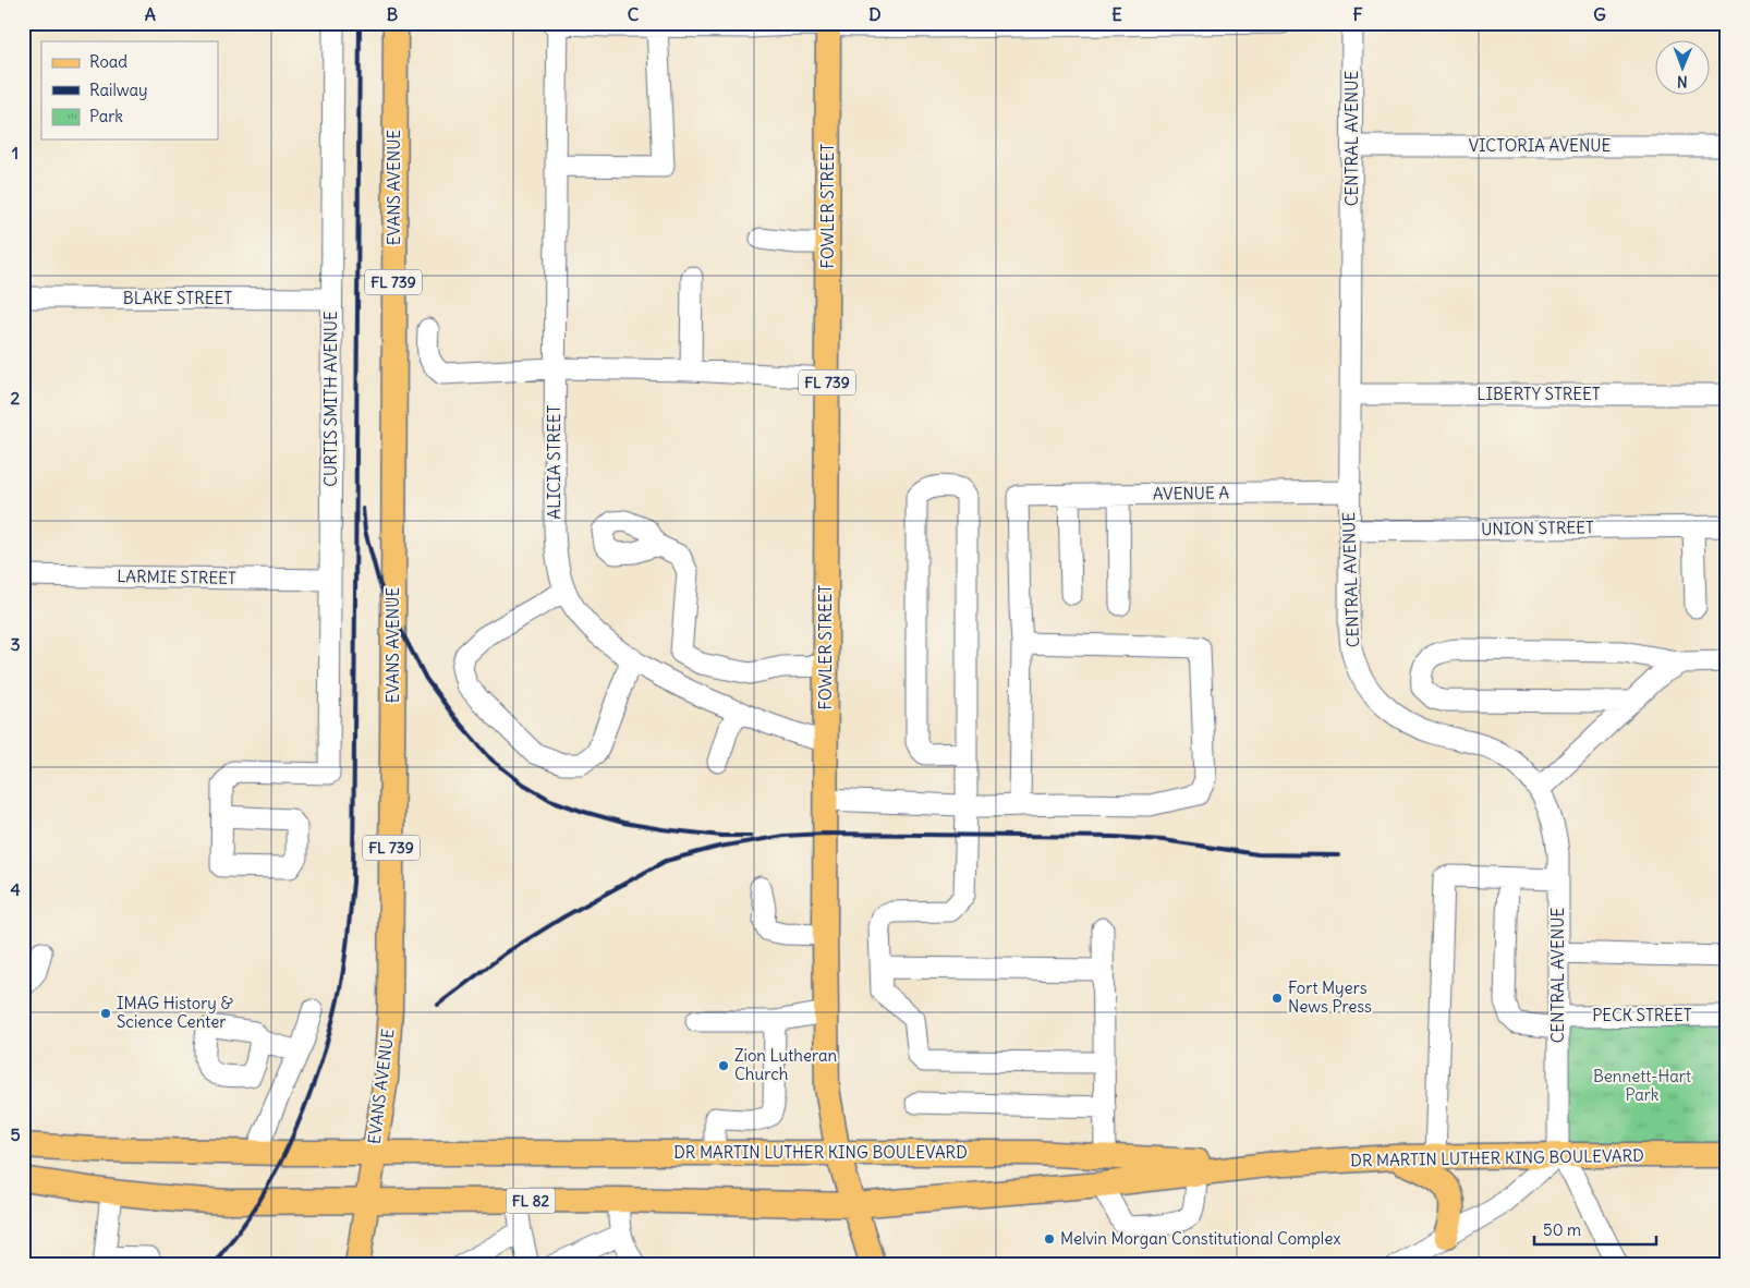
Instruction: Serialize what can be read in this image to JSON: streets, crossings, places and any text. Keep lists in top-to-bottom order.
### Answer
{
  "streets": {
    "main road": [
      "EVANS AVENUE",
      "FOWLER STREET",
      "FL 739",
      "DR MARTIN LUTHER KING BOULEVARD",
      "FL 82"
    ],
    "street": [
      "CENTRAL AVENUE",
      "VICTORIA AVENUE",
      "BLAKE STREET",
      "LIBERTY STREET",
      "CURTIS SMITH AVENUE",
      "ALICIA STREET",
      "AVENUE A",
      "UNION STREET",
      "LARMIE STREET",
      "PECK STREET"
    ]
  },
  "crossings": [
    ["CENTRAL AVENUE", "VICTORIA AVENUE"],
    ["CENTRAL AVENUE", "LIBERTY STREET"],
    ["CENTRAL AVENUE", "AVENUE A"],
    ["CENTRAL AVENUE", "UNION STREET"],
    ["CENTRAL AVENUE", "PECK STREET"],
    ["CENTRAL AVENUE", "DR MARTIN LUTHER KING BOULEVARD"],
    ["EVANS AVENUE", "DR MARTIN LUTHER KING BOULEVARD"],
    ["EVANS AVENUE", "FL 82"],
    ["FOWLER STREET", "ALICIA STREET"],
    ["FOWLER STREET", "DR MARTIN LUTHER KING BOULEVARD"],
    ["FOWLER STREET", "FL 82"],
    ["BLAKE STREET", "CURTIS SMITH AVENUE"],
    ["CURTIS SMITH AVENUE", "LARMIE STREET"],
    ["DR MARTIN LUTHER KING BOULEVARD", "FL 82"]
  ],
  "parks": ["Bennett-Hart Park"],
  "places": [
    "Fort Myers News Press",
    "IMAG History & Science Center",
    "Zion Lutheran Church",
    "Melvin Morgan Constitutional Complex"
  ],
  "legend": ["Road", "Railway", "Park"],
  "scale_bar": "50 m",
  "north": "bottom",
  "grid": {
    "columns": [
      "A",
      "B",
      "C",
      "D",
      "E",
      "F",
      "G"
    ],
    "rows": [
      "1",
      "2",
      "3",
      "4",
      "5"
    ]
  }
}
